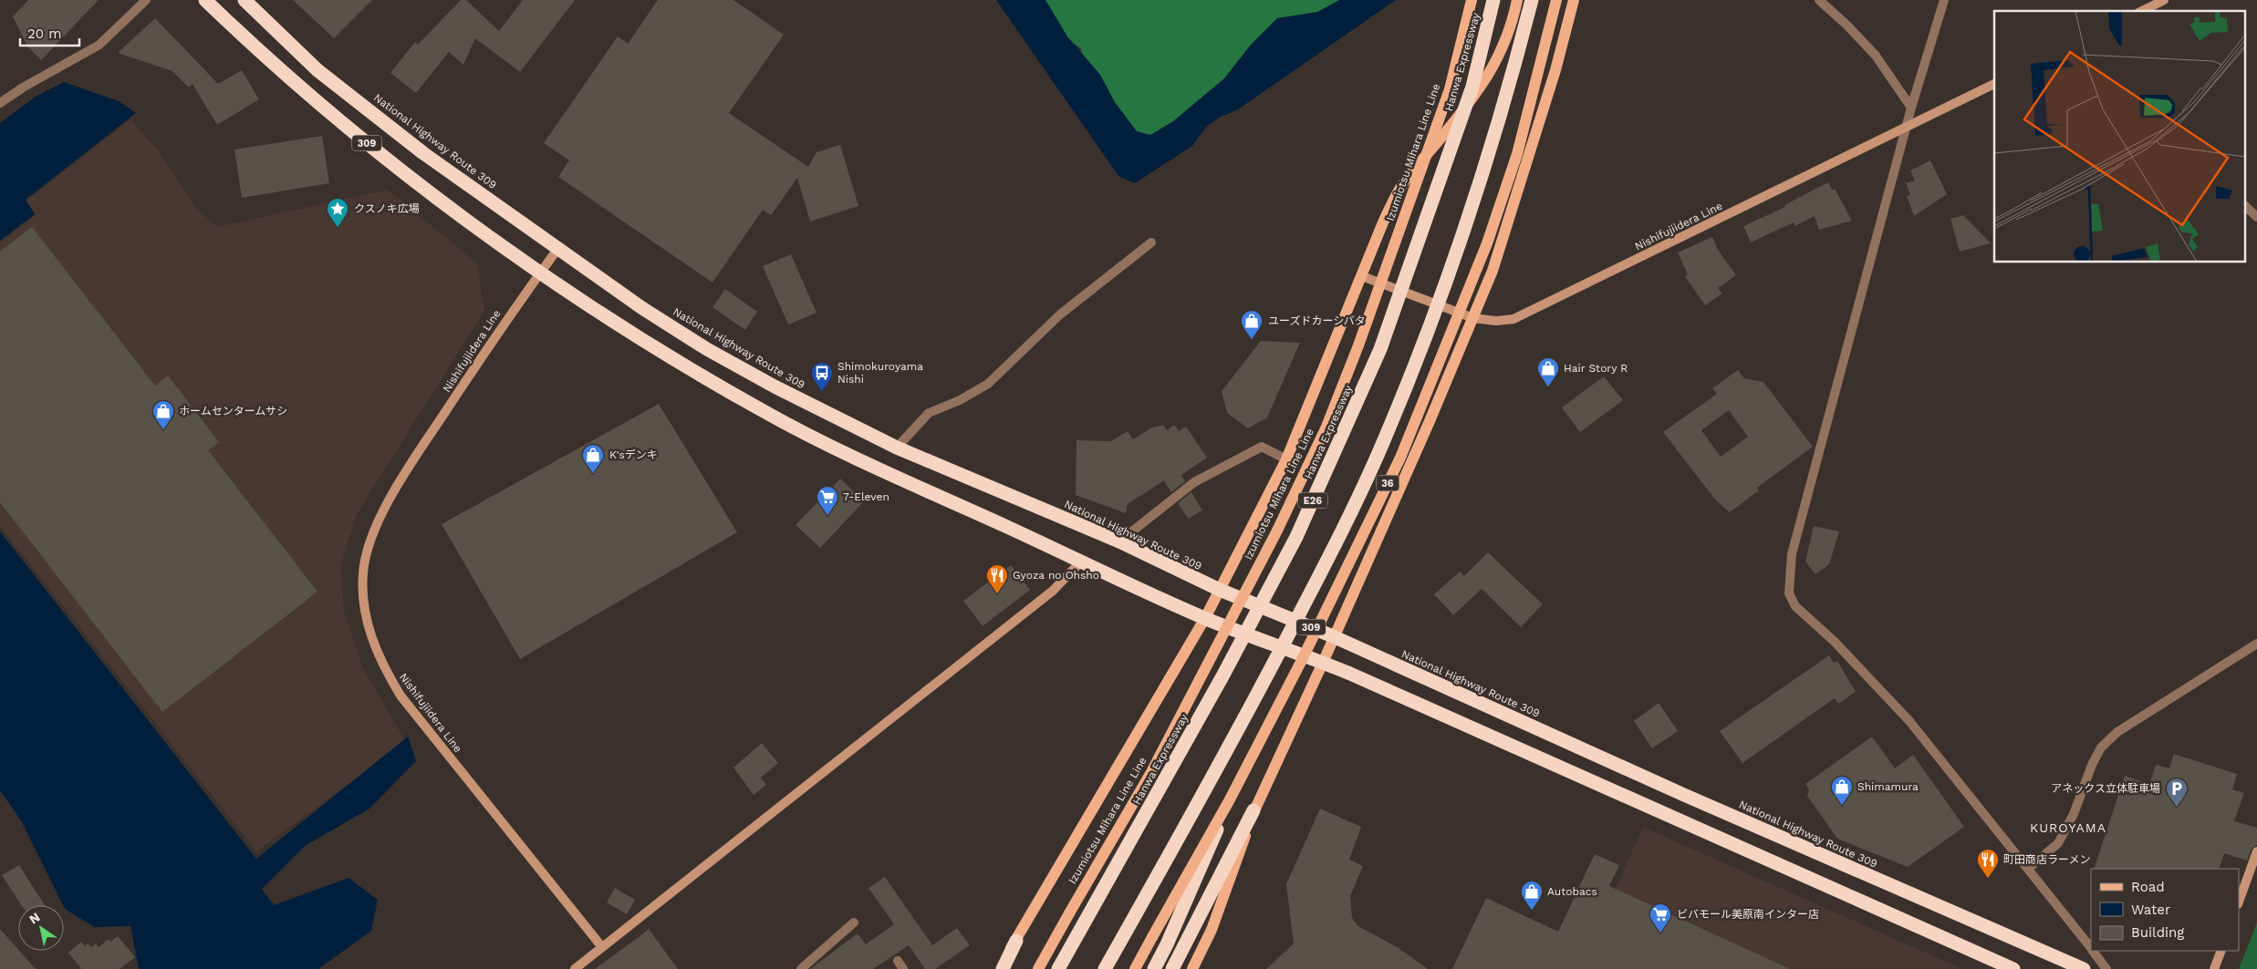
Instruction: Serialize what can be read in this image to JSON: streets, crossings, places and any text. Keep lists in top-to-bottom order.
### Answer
{
  "streets": {
    "highway": [
      "Hanwa Expressway",
      "National Highway Route 309",
      "309",
      "E26"
    ],
    "main road": ["Izumiotsu Mihara Line Line", "Nishifujiidera Line", "36"]
  },
  "crossings": [
    ["National Highway Route 309", "Nishifujiidera Line"],
    ["National Highway Route 309", "36"],
    ["309", "Nishifujiidera Line"],
    ["309", "36"],
    ["Nishifujiidera Line", "36"]
  ],
  "districts": ["KUROYAMA"],
  "places": {
    "place": ["クスノキ広場"],
    "shop": [
      "ユーズドカーシバタ",
      "Hair Story R",
      "ホームセンタームサシ",
      "K'sデンキ",
      "Shimamura",
      "Autobacs"
    ],
    "bus stop": ["Shimokuroyama Nishi"],
    "supermarket": ["7-Eleven", "ビバモール美原南インター店"],
    "restaurant": ["Gyoza no Ohsho", "町田商店ラーメン"],
    "parking": ["アネックス立体駐車場"]
  },
  "legend": ["Road", "Water", "Building"],
  "scale_bar": "20 m",
  "north": "top left"
}
